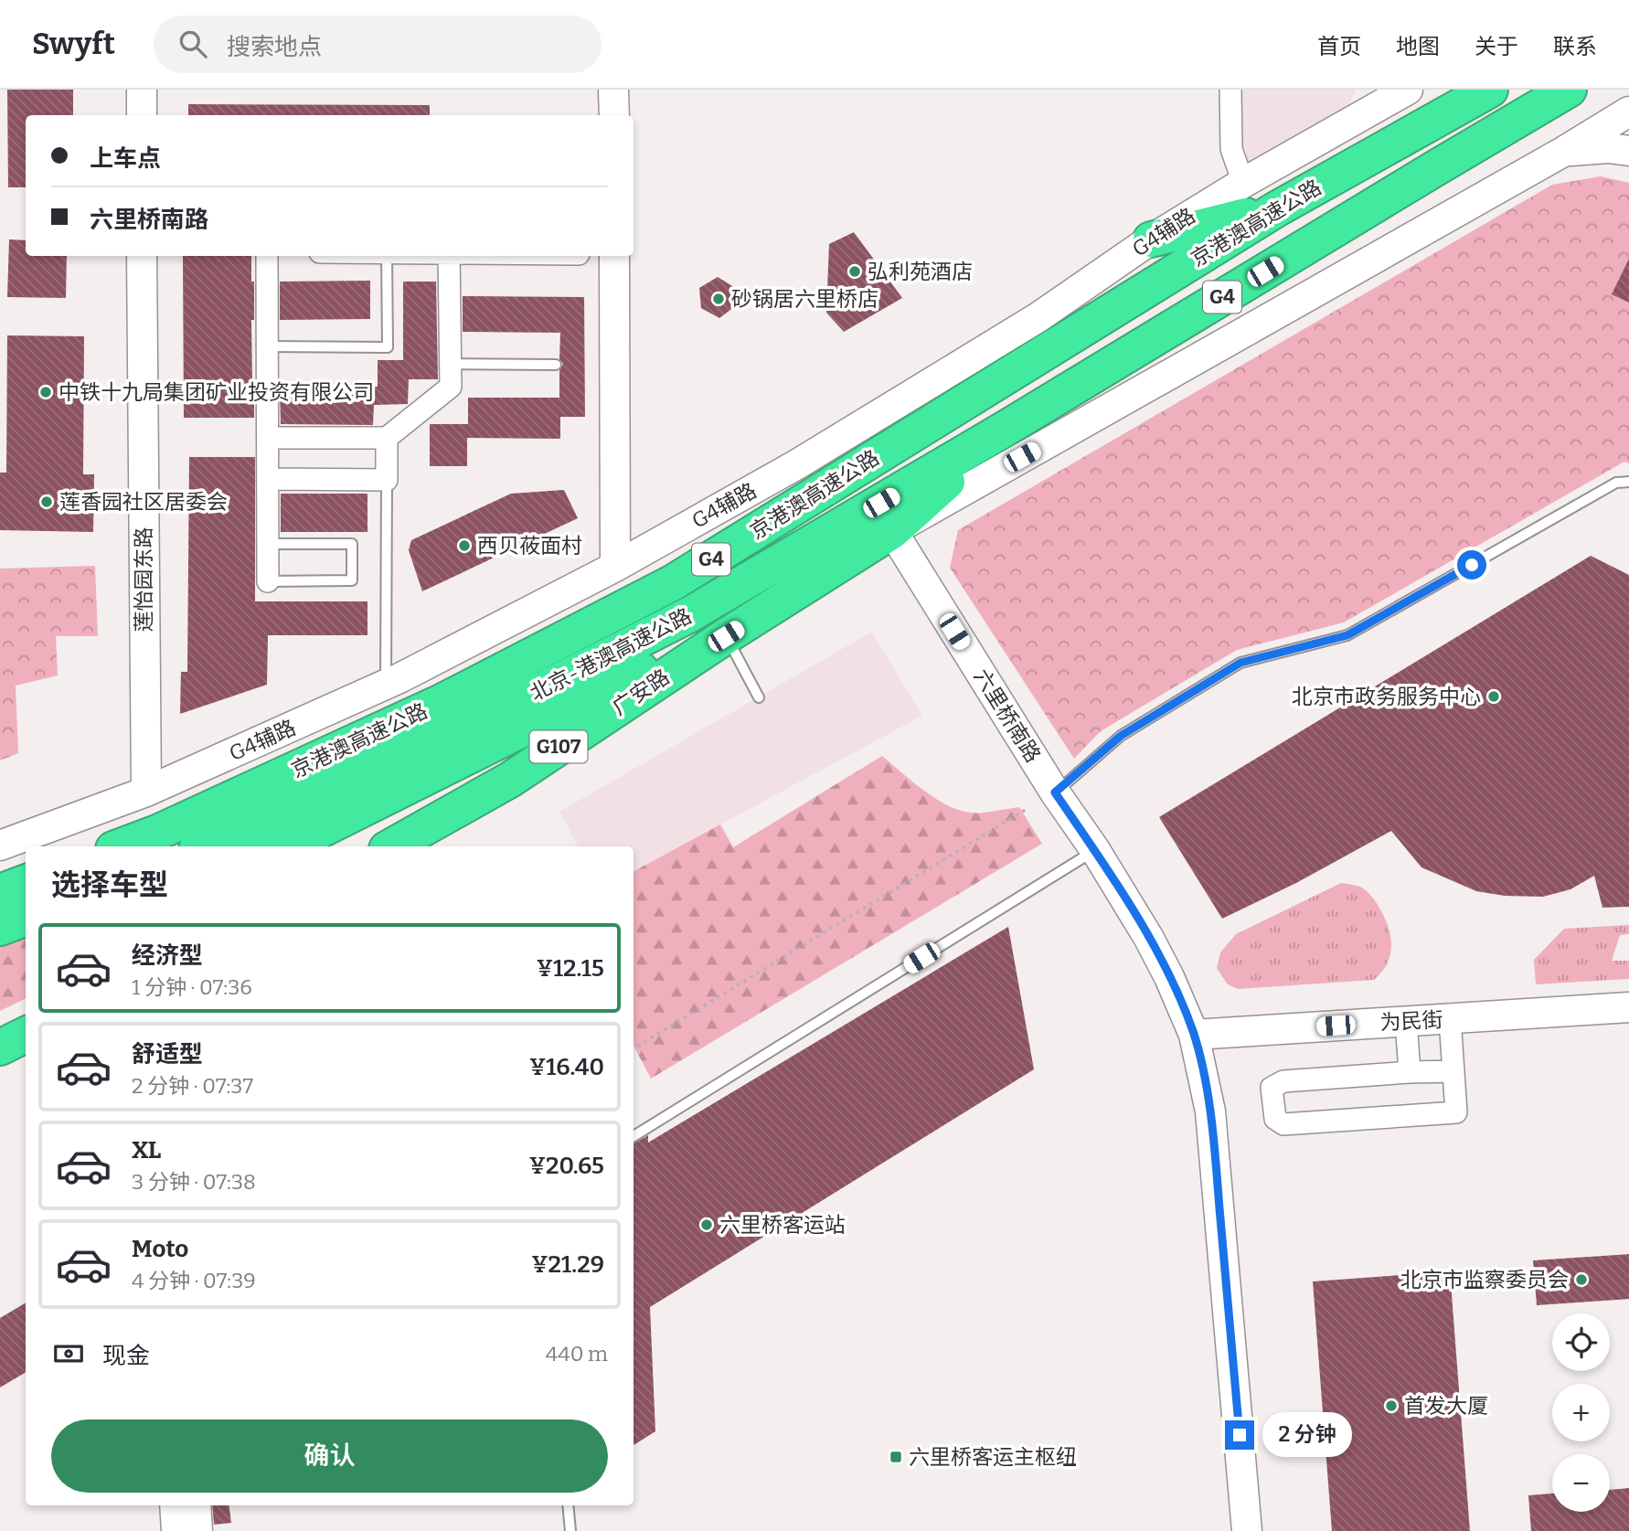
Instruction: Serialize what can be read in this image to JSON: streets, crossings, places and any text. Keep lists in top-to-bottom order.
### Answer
{
  "streets": {
    "highway": [
      "京港澳高速公路",
      "G4",
      "北京-港澳高速公路",
      "广安路",
      "G107"
    ],
    "street": [
      "G4辅路",
      "莲怡园东路",
      "六里桥南路",
      "为民街"
    ]
  },
  "crossings": [
    ["G4辅路", "莲怡园东路"],
    ["G4", "北京-港澳高速公路"],
    ["G4", "G107"],
    ["北京-港澳高速公路", "G107"],
    ["广安路", "六里桥南路"],
    ["广安路", "G107"],
    ["六里桥南路", "G107"],
    ["六里桥南路", "为民街"]
  ],
  "places": {
    "other": [
      "弘利苑酒店",
      "砂锅居六里桥店",
      "中铁十九局集团矿业投资有限公司",
      "莲香园社区居委会",
      "西贝莜面村",
      "北京市政务服务中心",
      "六里桥客运站",
      "北京市监察委员会",
      "首发大厦"
    ],
    "transit": ["六里桥客运主枢纽"]
  },
  "page": {
    "header": "Swyft",
    "search": "搜索地点",
    "nav": [
      "首页",
      "地图",
      "关于",
      "联系"
    ],
    "banner": ["上车点", "六里桥南路"],
    "heading": "选择车型",
    "list": [
      {
        "name": "经济型",
        "note": "1 分钟 · 07:36",
        "value": "¥12.15"
      },
      {
        "name": "舒适型",
        "note": "2 分钟 · 07:37",
        "value": "¥16.40"
      },
      {
        "name": "XL",
        "note": "3 分钟 · 07:38",
        "value": "¥20.65"
      },
      {
        "name": "Moto",
        "note": "4 分钟 · 07:39",
        "value": "¥21.29"
      }
    ],
    "map_buttons": ["+", "−"],
    "pay": ["现金", "440 m"],
    "buttons": "确认",
    "bubble": "2 分钟"
  }
}
